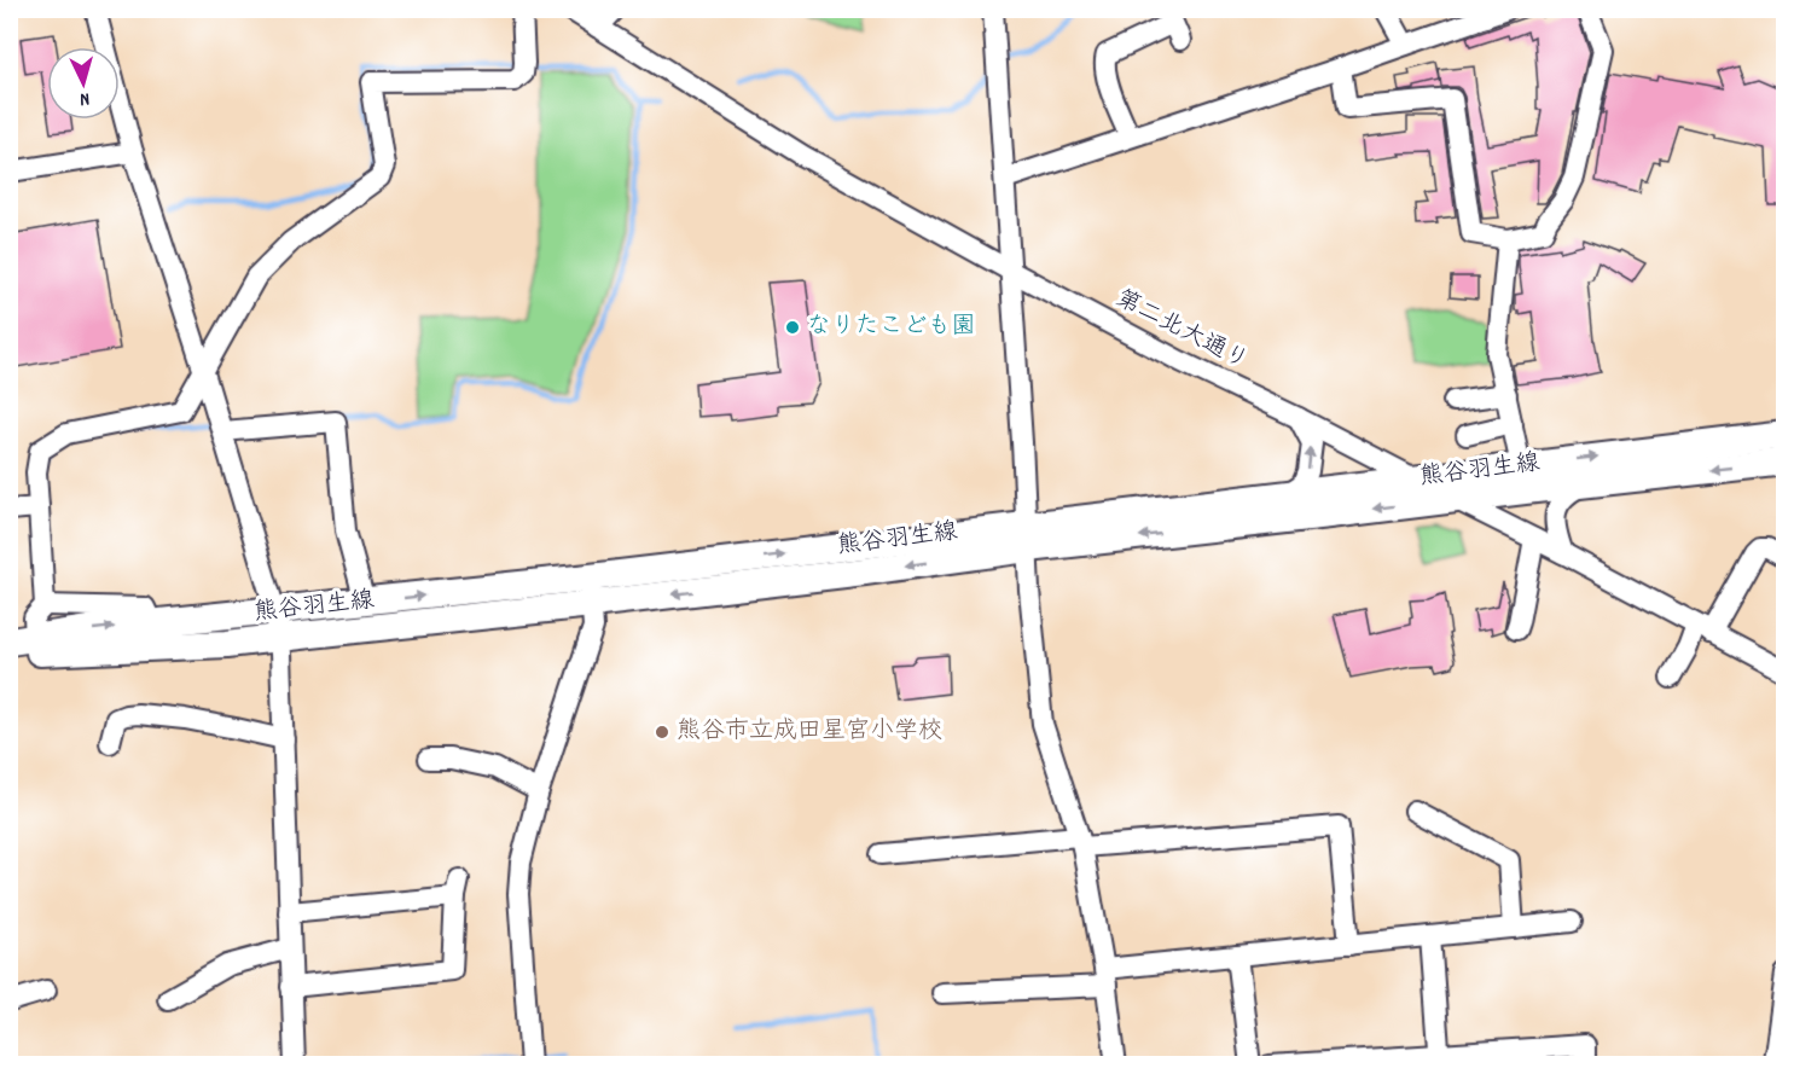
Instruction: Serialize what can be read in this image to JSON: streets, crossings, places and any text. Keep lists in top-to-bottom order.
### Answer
{
  "streets": {
    "main road": ["熊谷羽生線"],
    "street": ["第二北大通り"]
  },
  "crossings": [
    ["第二北大通り", "熊谷羽生線"]
  ],
  "places": ["なりたこども園", "熊谷市立成田星宮小学校"],
  "north": "bottom"
}
